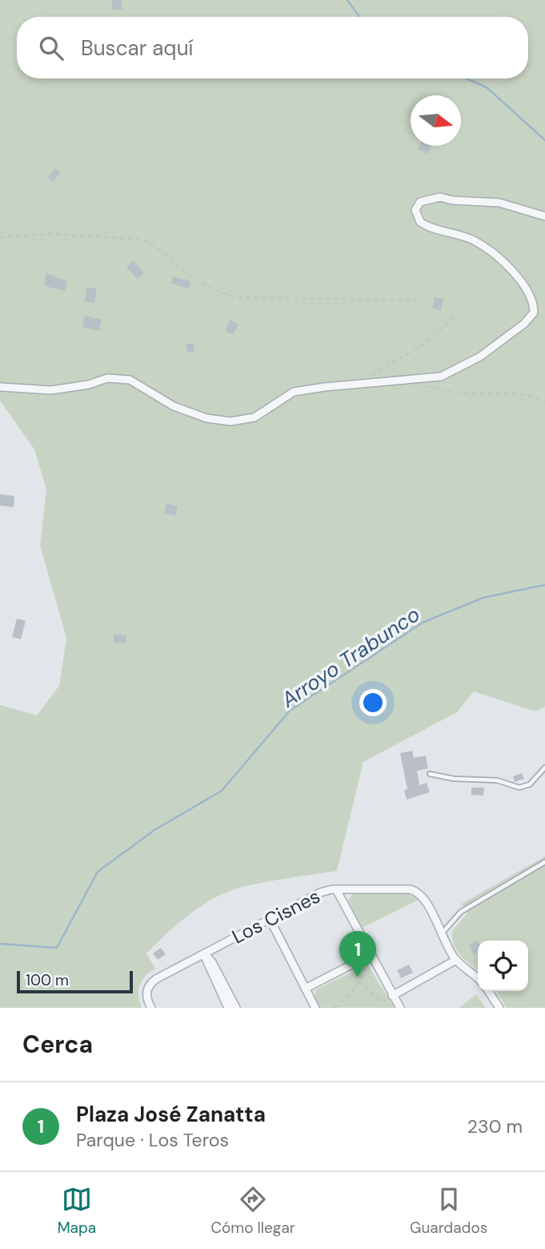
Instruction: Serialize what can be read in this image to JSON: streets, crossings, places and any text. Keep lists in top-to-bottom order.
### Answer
{
  "streets": {
    "street": ["Los Cisnes"]
  },
  "water": ["Arroyo Trabunco"],
  "scale_bar": "100 m",
  "north": "right",
  "page": {
    "search": "Buscar aquí",
    "pins": "1",
    "scale": "100 m",
    "heading": "Cerca",
    "list": [
      {
        "mark": "1",
        "name": "Plaza José Zanatta",
        "note": "Parque · Los Teros",
        "value": "230 m"
      }
    ],
    "nav": ["Mapa", "Cómo llegar", "Guardados"]
  }
}
